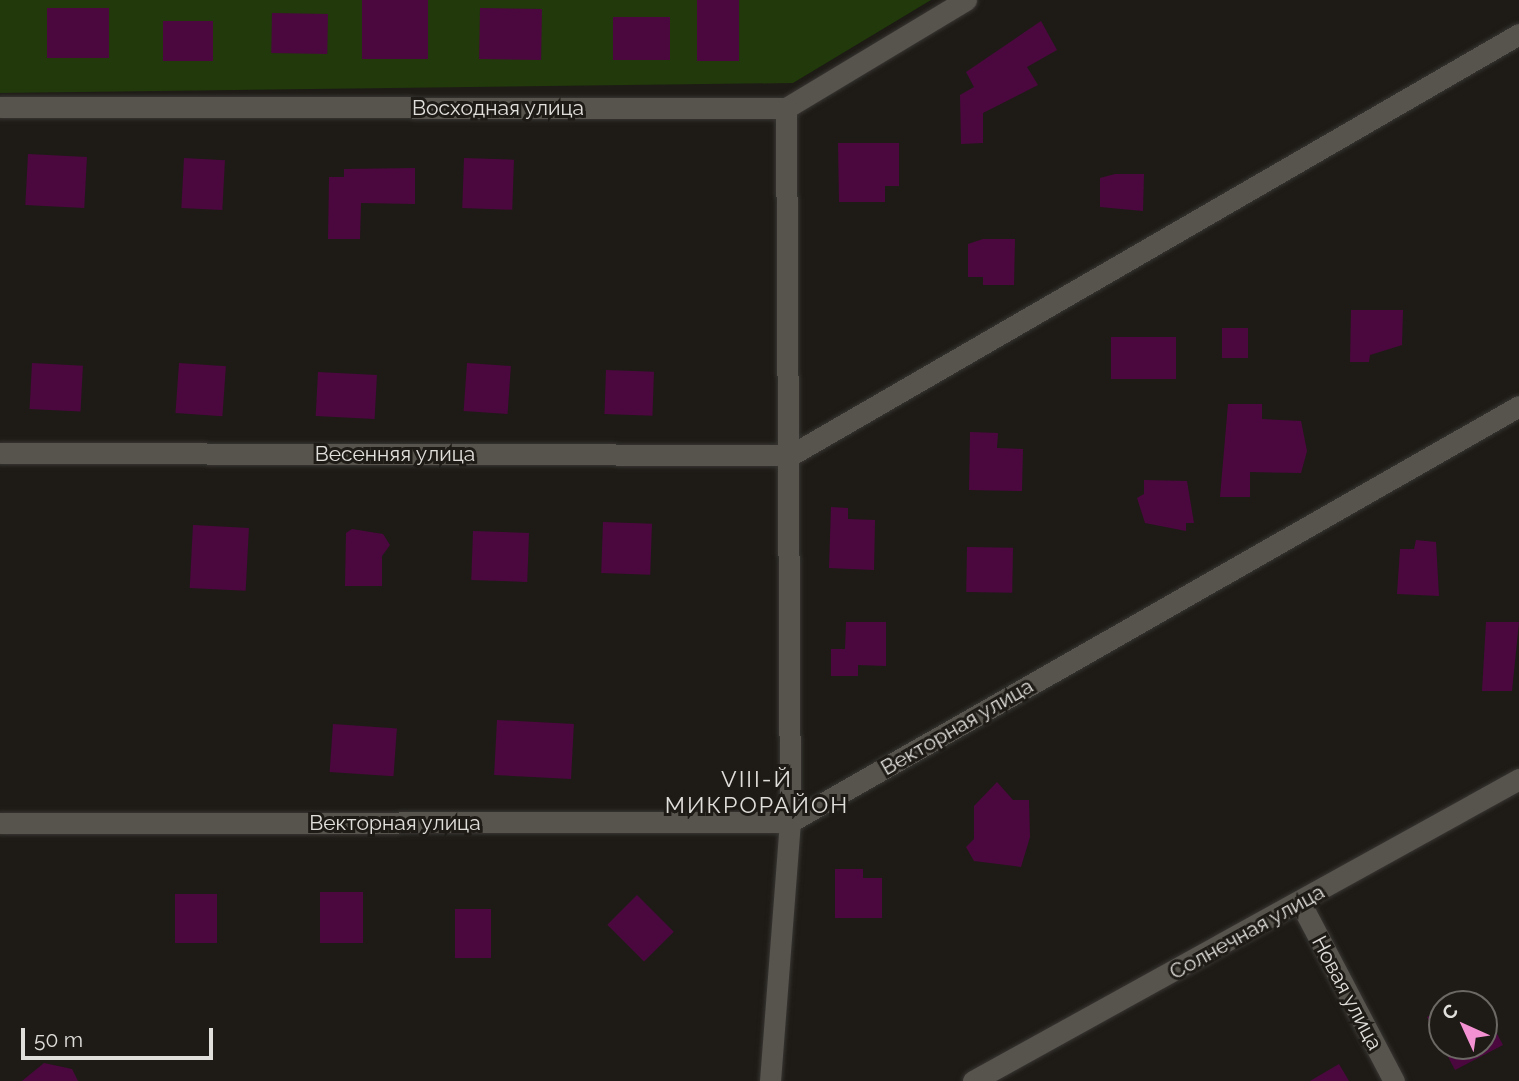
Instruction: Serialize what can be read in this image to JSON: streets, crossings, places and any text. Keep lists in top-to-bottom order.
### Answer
{
  "streets": {
    "street": [
      "Восходная улица",
      "Весенняя улица",
      "Векторная улица",
      "Солнечная улица",
      "Новая улица"
    ]
  },
  "crossings": [
    ["Солнечная улица", "Новая улица"]
  ],
  "districts": ["VIII-Й МИКРОРАЙОН"],
  "scale_bar": "50 m",
  "north": "top left"
}
